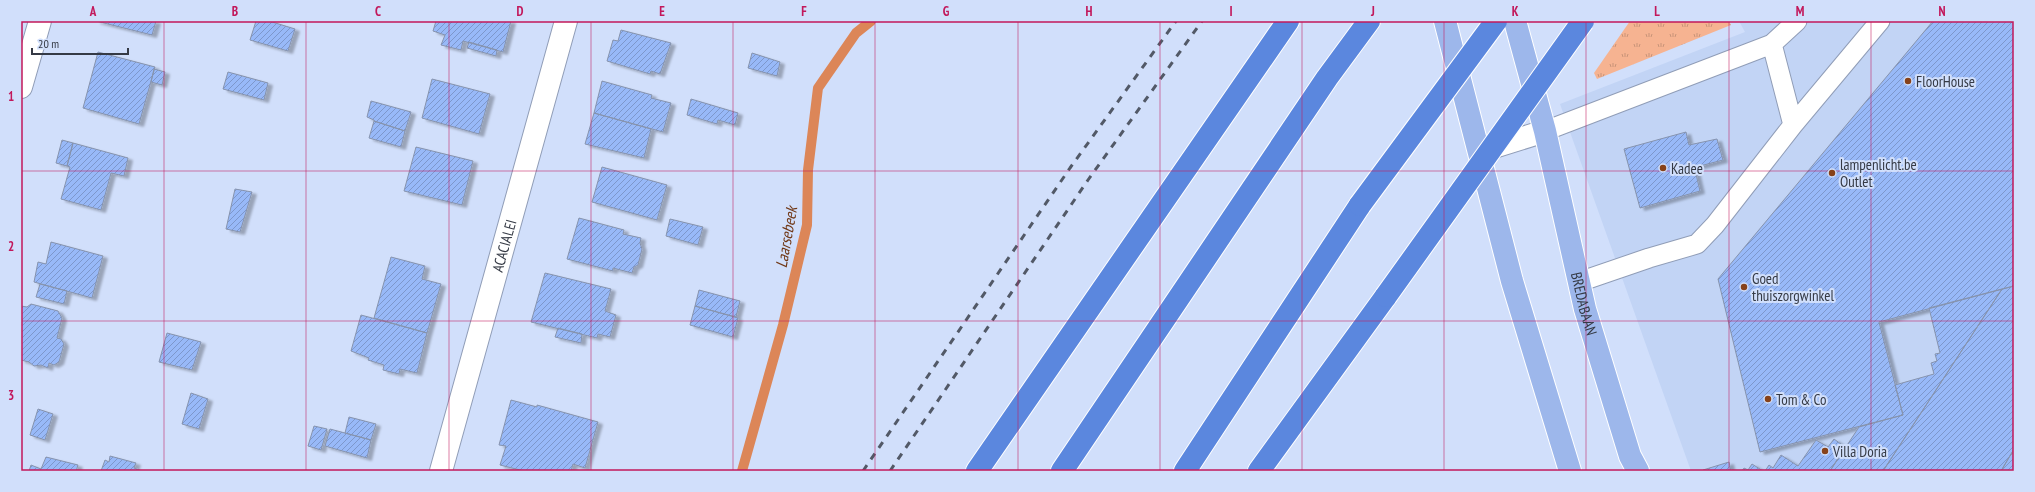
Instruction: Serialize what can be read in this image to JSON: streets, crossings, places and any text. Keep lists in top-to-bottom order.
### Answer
{
  "streets": {
    "main road": ["BREDABAAN"],
    "street": ["ACACIALEI"]
  },
  "water": ["Laarsebeek"],
  "places": [
    "FloorHouse",
    "Kadee",
    "lampenlicht.be Outlet",
    "Goed thuiszorgwinkel",
    "Tom & Co",
    "Villa Doria"
  ],
  "scale_bar": "20 m",
  "grid": {
    "columns": [
      "A",
      "B",
      "C",
      "D",
      "E",
      "F",
      "G",
      "H",
      "I",
      "J",
      "K",
      "L",
      "M",
      "N"
    ],
    "rows": ["1", "2", "3"]
  }
}
